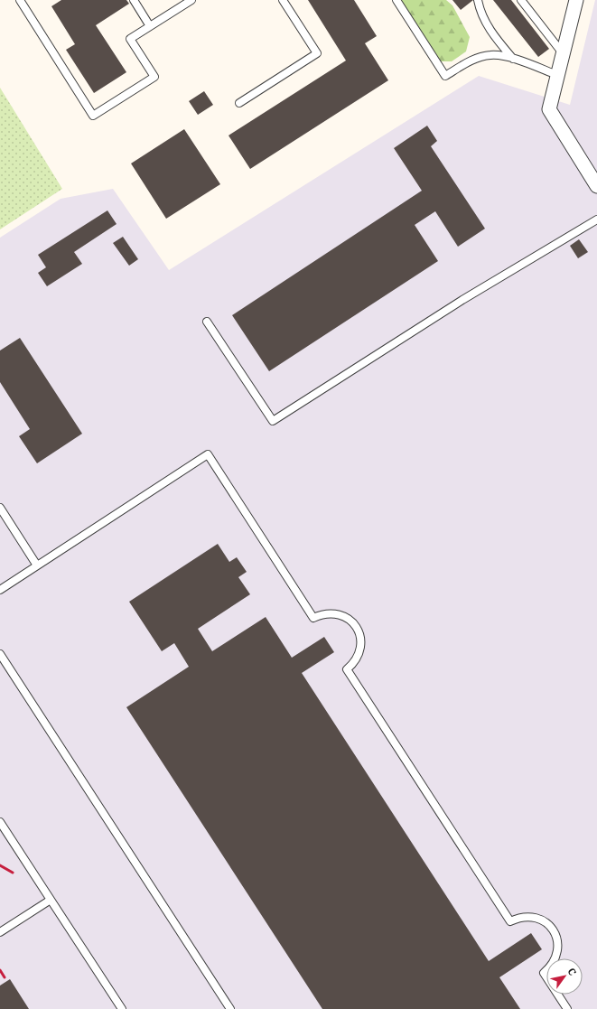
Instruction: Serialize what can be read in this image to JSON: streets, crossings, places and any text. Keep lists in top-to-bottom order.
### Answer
{
  "north": "top right"
}
